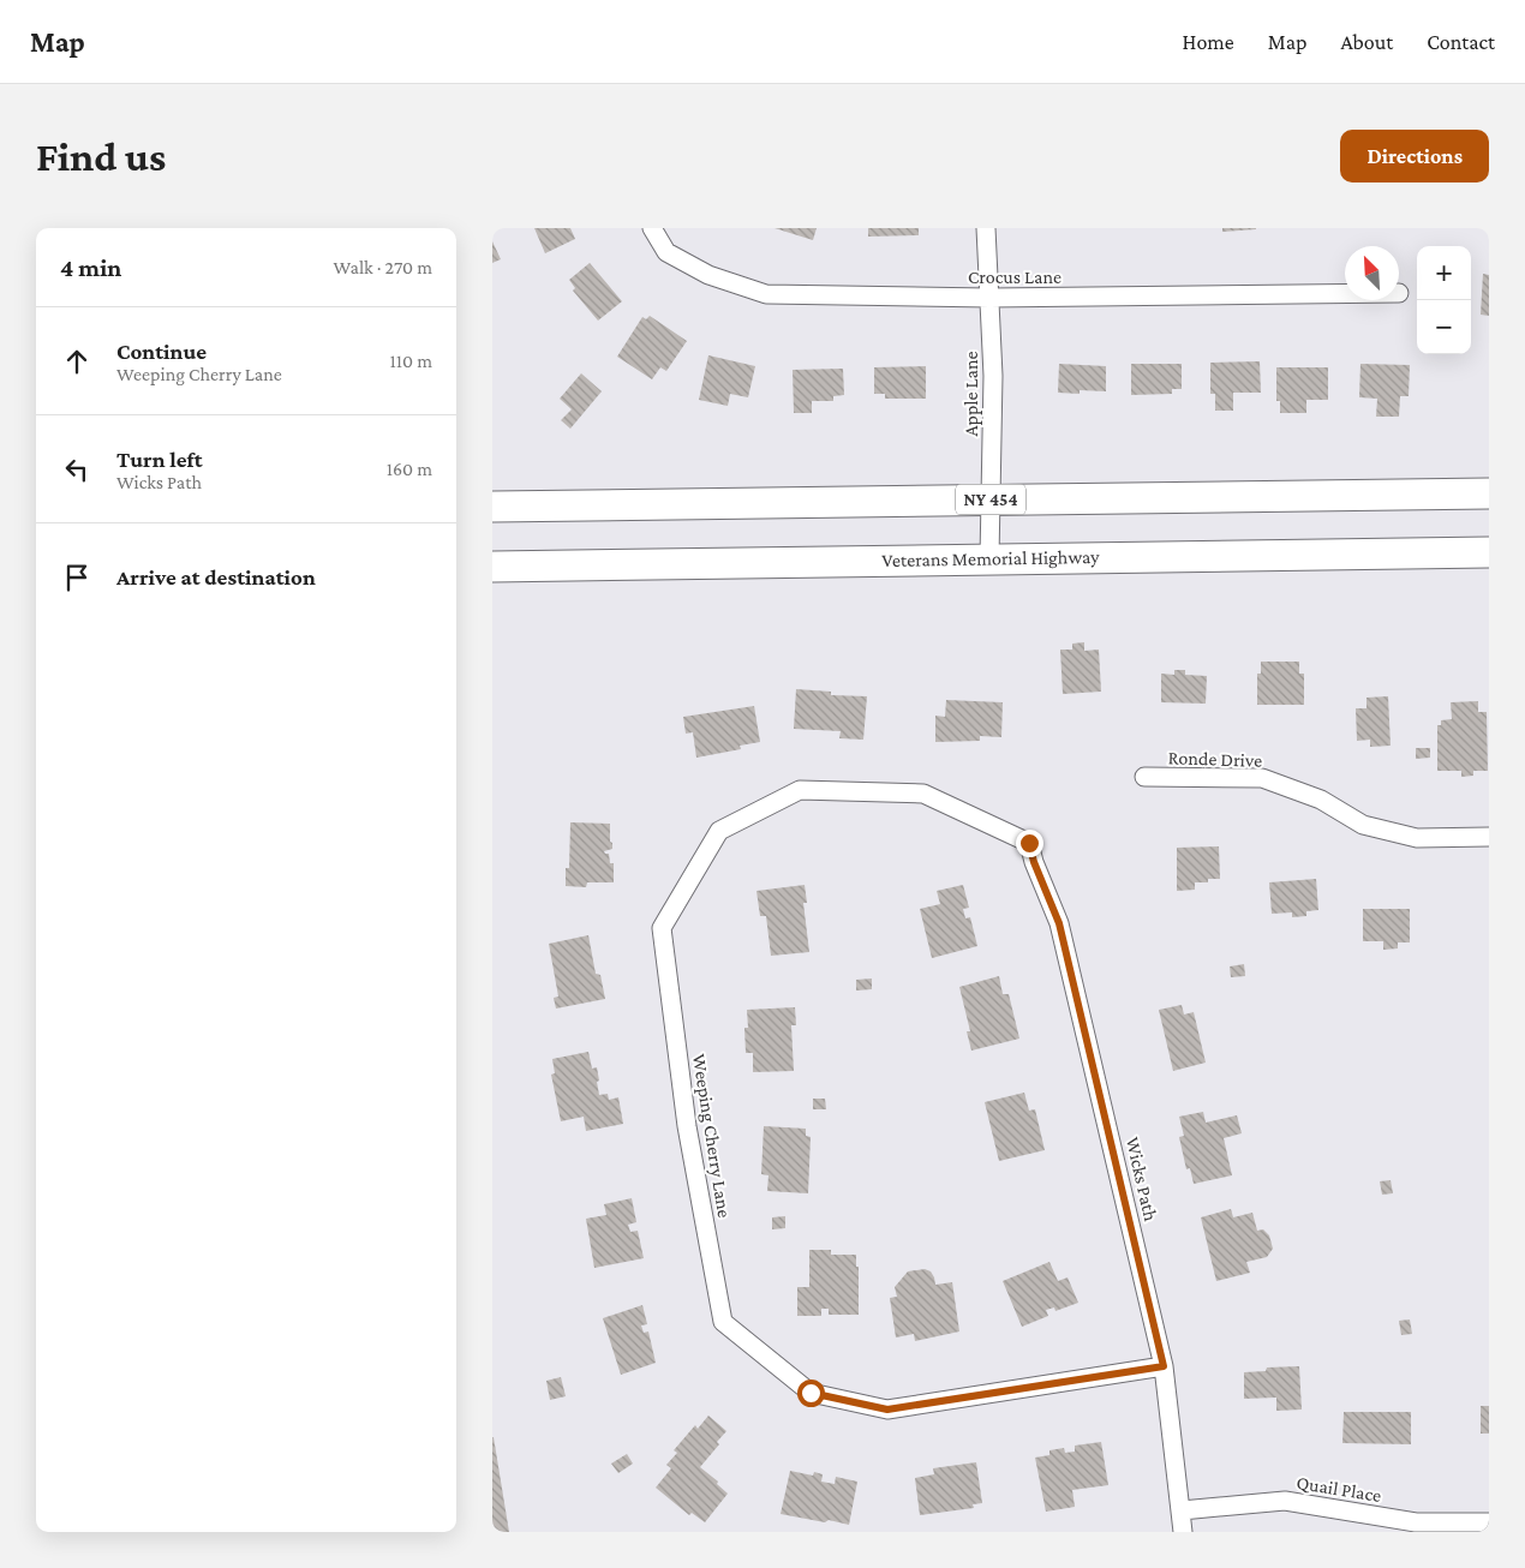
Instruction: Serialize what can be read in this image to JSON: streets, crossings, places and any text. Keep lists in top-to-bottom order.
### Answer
{
  "streets": {
    "main road": ["NY 454", "Veterans Memorial Highway"],
    "street": [
      "Crocus Lane",
      "Apple Lane",
      "Ronde Drive",
      "Weeping Cherry Lane",
      "Wicks Path",
      "Quail Place"
    ]
  },
  "crossings": [
    ["Crocus Lane", "Apple Lane"],
    ["Apple Lane", "NY 454"],
    ["Apple Lane", "Veterans Memorial Highway"],
    ["Weeping Cherry Lane", "Wicks Path"],
    ["Wicks Path", "Quail Place"]
  ],
  "north": "top left",
  "page": {
    "header": "Map",
    "nav": [
      "Home",
      "Map",
      "About",
      "Contact"
    ],
    "buttons": "Directions",
    "title": "Find us",
    "heading": ["4 min", "Walk · 270 m"],
    "map_buttons": ["+", "−"],
    "list": [
      ["Continue", "Weeping Cherry Lane", "110 m"],
      ["Turn left", "Wicks Path", "160 m"],
      "Arrive at destination"
    ]
  }
}
